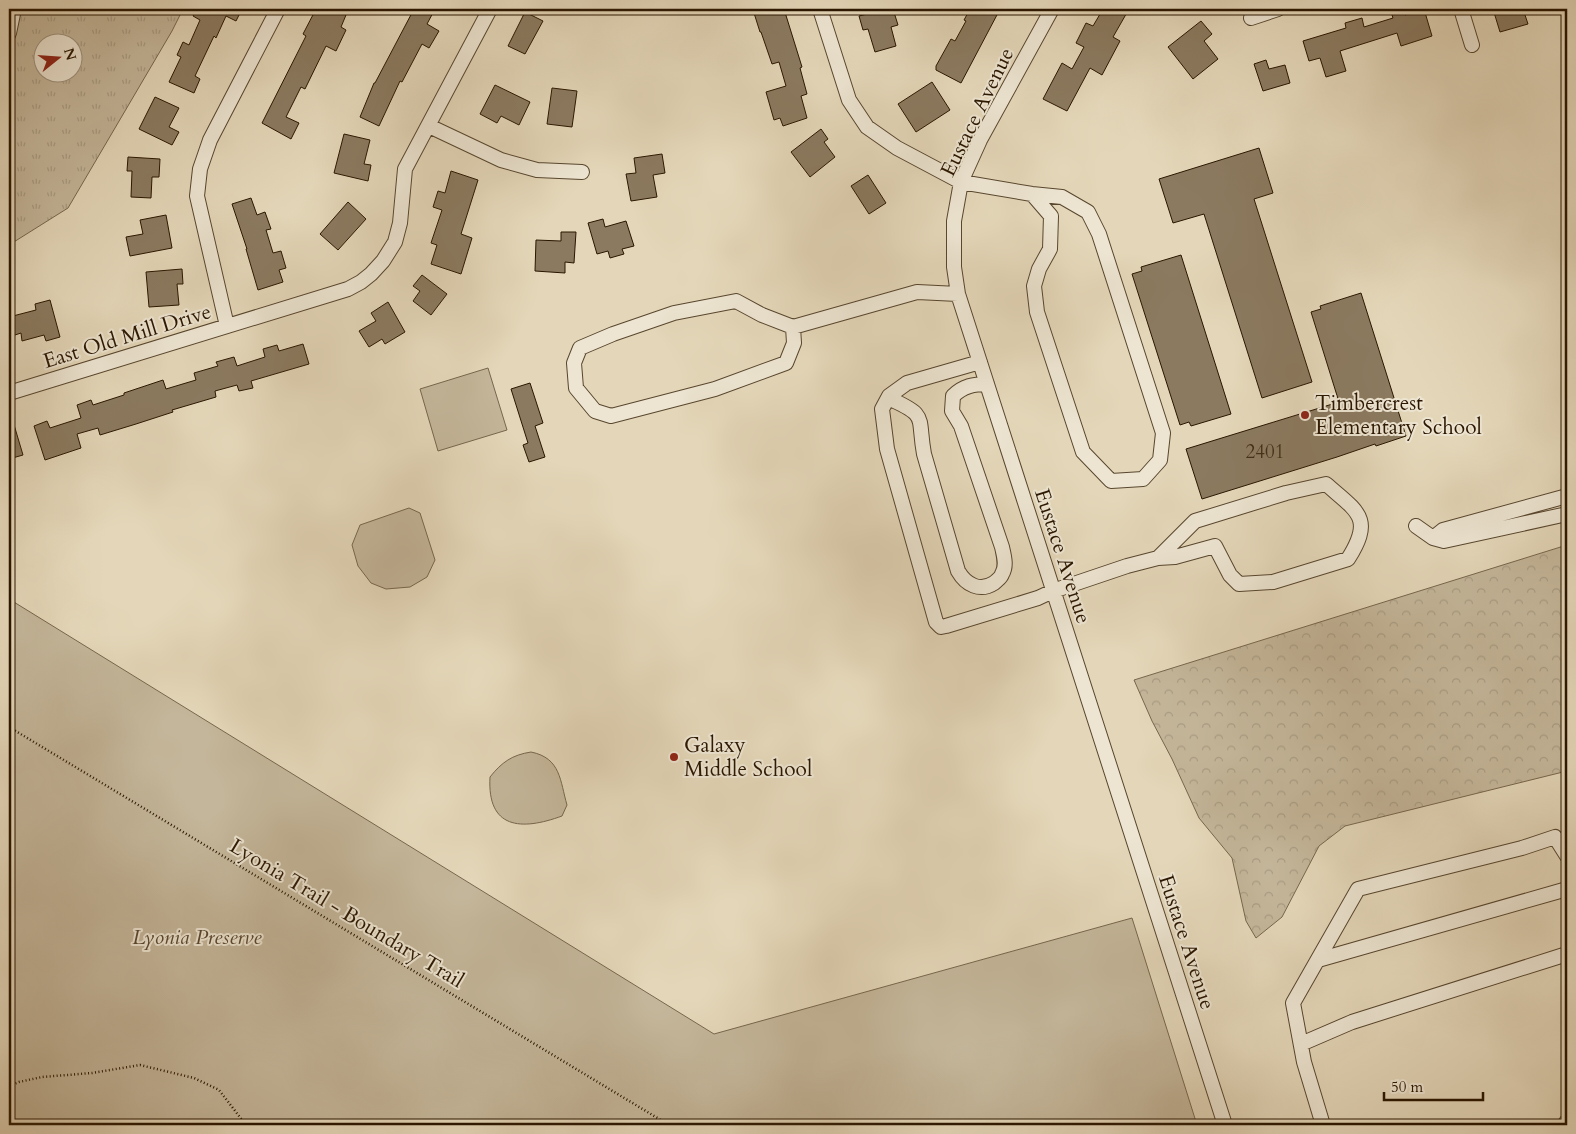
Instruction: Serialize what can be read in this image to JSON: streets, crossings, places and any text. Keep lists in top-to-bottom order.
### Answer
{
  "streets": {
    "street": ["Eustace Avenue", "East Old Mill Drive"],
    "path": ["Lyonia Trail - Boundary Trail"]
  },
  "parks": ["Lyonia Preserve"],
  "places": ["Timbercrest Elementary School", "Galaxy Middle School"],
  "house_numbers": ["2401"],
  "scale_bar": "50 m",
  "north": "right"
}
